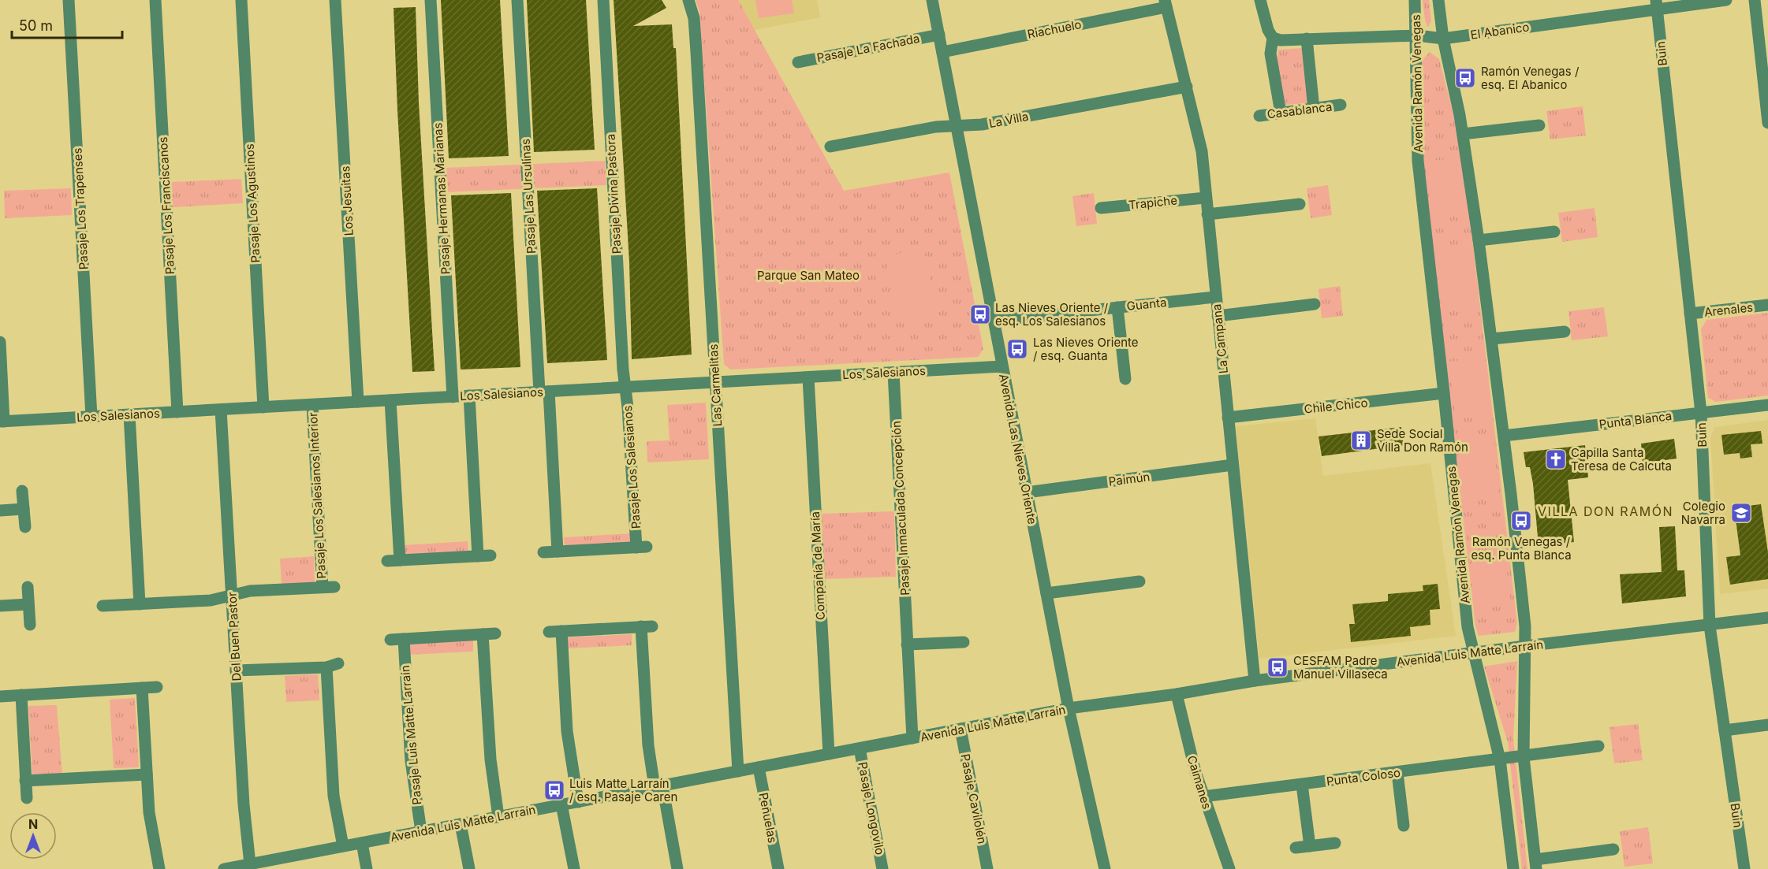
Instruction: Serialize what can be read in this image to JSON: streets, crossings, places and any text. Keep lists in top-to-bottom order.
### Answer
{
  "streets": {
    "street": [
      "Riachuelo",
      "El Abanico",
      "Pasaje La Fachada",
      "Buin",
      "Avenida Ramón Venegas",
      "Casablanca",
      "La Villa",
      "Pasaje Divina Pastora",
      "Pasaje Las Ursulinas",
      "Pasaje Hermanas Marianas",
      "Los Jesuitas",
      "Trapiche",
      "Pasaje Los Agustinos",
      "Pasaje Los Franciscanos",
      "Pasaje Los Trapenses",
      "Guanta",
      "Arenales",
      "La Campana",
      "Los Salesianos",
      "Las Carmelitas",
      "Chile Chico",
      "Punta Blanca",
      "Avenida Las Nieves Oriente",
      "Pasaje Los Salesianos",
      "Paimún",
      "Pasaje Los Salesianos Interior",
      "Pasaje Inmaculada Concepción",
      "Compañía de María",
      "Del Buen Pastor",
      "Avenida Luis Matte Larraín",
      "Pasaje Luis Matte Larraín",
      "Punta Coloso",
      "Caimanes",
      "Pasaje Cavilolén",
      "Pasaje Longovilo",
      "Peñuelas"
    ]
  },
  "crossings": [
    ["Riachuelo", "La Campana"],
    ["Riachuelo", "Avenida Las Nieves Oriente"],
    ["El Abanico", "Buin"],
    ["El Abanico", "Avenida Ramón Venegas"],
    ["Pasaje La Fachada", "Avenida Las Nieves Oriente"],
    ["Buin", "Arenales"],
    ["Buin", "Punta Blanca"],
    ["Buin", "Avenida Luis Matte Larraín"],
    ["Avenida Ramón Venegas", "Chile Chico"],
    ["Avenida Ramón Venegas", "Punta Blanca"],
    ["Avenida Ramón Venegas", "Avenida Luis Matte Larraín"],
    ["Avenida Ramón Venegas", "Punta Coloso"],
    ["La Villa", "La Campana"],
    ["La Villa", "Avenida Las Nieves Oriente"],
    ["Pasaje Divina Pastora", "Los Salesianos"],
    ["Pasaje Divina Pastora", "Pasaje Los Salesianos"],
    ["Pasaje Las Ursulinas", "Los Salesianos"],
    ["Pasaje Hermanas Marianas", "Los Salesianos"],
    ["Los Jesuitas", "Los Salesianos"],
    ["Trapiche", "La Campana"],
    ["Pasaje Los Agustinos", "Los Salesianos"],
    ["Pasaje Los Franciscanos", "Los Salesianos"],
    ["Pasaje Los Trapenses", "Los Salesianos"],
    ["Guanta", "La Campana"],
    ["Guanta", "Avenida Las Nieves Oriente"],
    ["La Campana", "Chile Chico"],
    ["La Campana", "Paimún"],
    ["La Campana", "Avenida Luis Matte Larraín"],
    ["Los Salesianos", "Las Carmelitas"],
    ["Los Salesianos", "Avenida Las Nieves Oriente"],
    ["Los Salesianos", "Pasaje Los Salesianos"],
    ["Los Salesianos", "Pasaje Los Salesianos Interior"],
    ["Los Salesianos", "Pasaje Inmaculada Concepción"],
    ["Los Salesianos", "Compañía de María"],
    ["Los Salesianos", "Del Buen Pastor"],
    ["Las Carmelitas", "Avenida Luis Matte Larraín"],
    ["Avenida Las Nieves Oriente", "Paimún"],
    ["Avenida Las Nieves Oriente", "Avenida Luis Matte Larraín"],
    ["Pasaje Los Salesianos Interior", "Del Buen Pastor"],
    ["Pasaje Inmaculada Concepción", "Avenida Luis Matte Larraín"],
    ["Compañía de María", "Avenida Luis Matte Larraín"],
    ["Del Buen Pastor", "Avenida Luis Matte Larraín"],
    ["Avenida Luis Matte Larraín", "Pasaje Luis Matte Larraín"],
    ["Avenida Luis Matte Larraín", "Caimanes"],
    ["Avenida Luis Matte Larraín", "Pasaje Cavilolén"],
    ["Avenida Luis Matte Larraín", "Pasaje Longovilo"],
    ["Avenida Luis Matte Larraín", "Peñuelas"],
    ["Punta Coloso", "Caimanes"]
  ],
  "districts": ["VILLA DON RAMÓN"],
  "parks": ["Parque San Mateo"],
  "places": {
    "bus stop": [
      "Ramón Venegas / esq. El Abanico",
      "Las Nieves Oriente / esq. Los Salesianos",
      "Las Nieves Oriente / esq. Guanta",
      "Ramón Venegas / esq. Punta Blanca",
      "CESFAM Padre Manuel Villaseca",
      "Luis Matte Larraín / esq. Pasaje Caren"
    ],
    "building": ["Sede Social Villa Don Ramón"],
    "church": ["Capilla Santa Teresa de Calcuta"],
    "school or university": ["Colegio Navarra"]
  },
  "scale_bar": "50 m",
  "north": "top"
}
